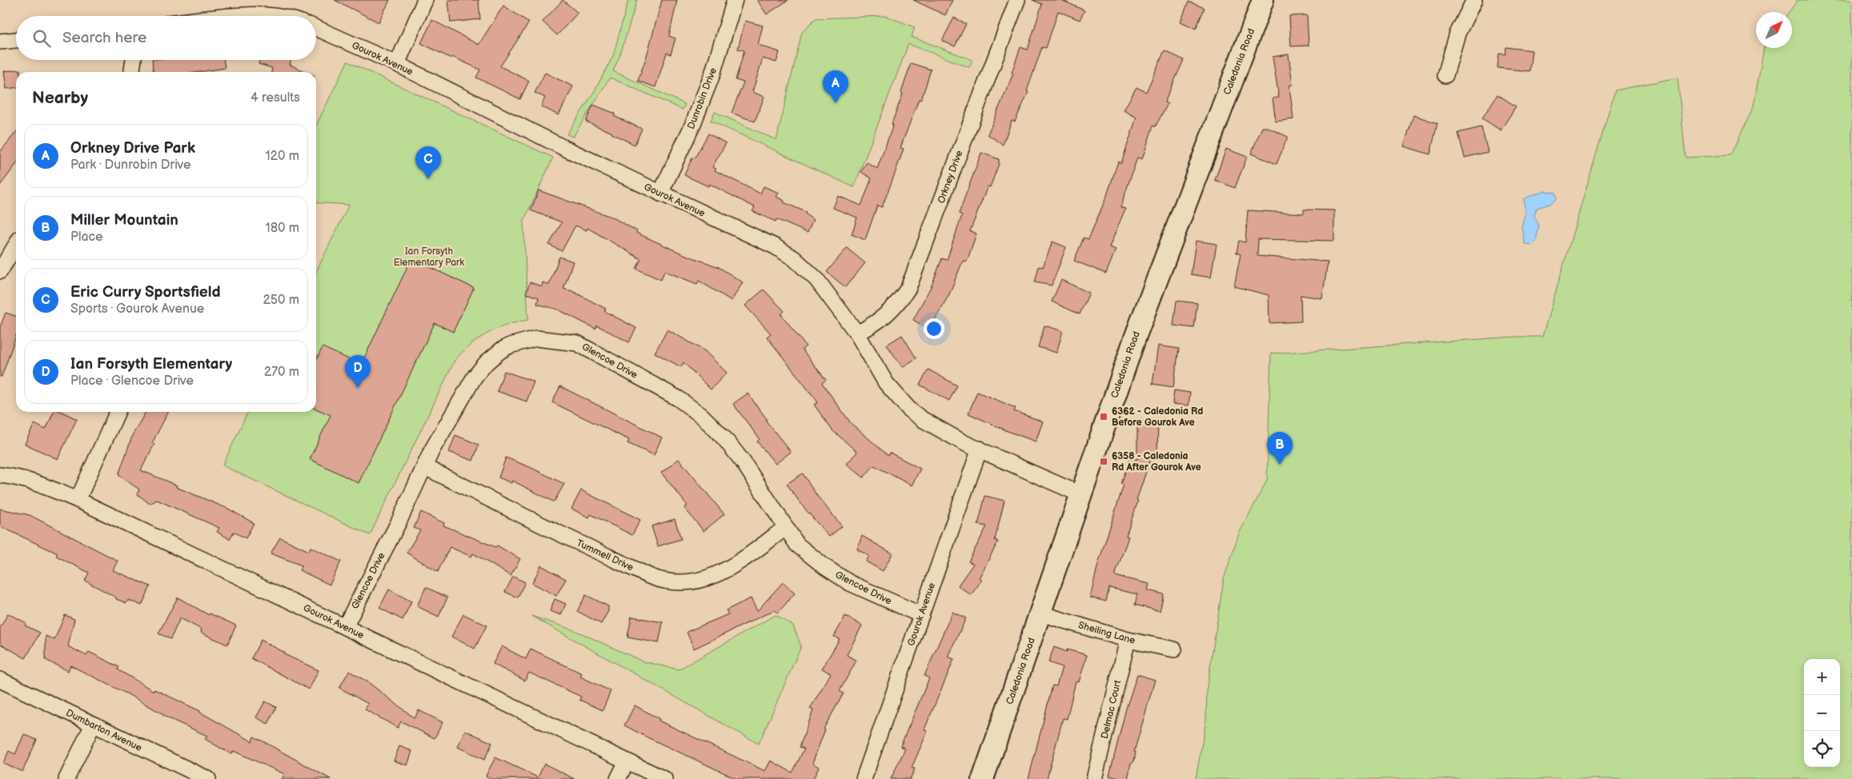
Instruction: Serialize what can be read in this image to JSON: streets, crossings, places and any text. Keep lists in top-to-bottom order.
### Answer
{
  "streets": {
    "street": [
      "Gourok Avenue",
      "Caledonia Road",
      "Dunrobin Drive",
      "Orkney Drive",
      "Glencoe Drive",
      "Tummell Drive",
      "Sheiling Lane",
      "Delmac Court",
      "Dumbarton Avenue"
    ]
  },
  "crossings": [
    ["Gourok Avenue", "Caledonia Road"],
    ["Gourok Avenue", "Dunrobin Drive"],
    ["Gourok Avenue", "Orkney Drive"],
    ["Gourok Avenue", "Glencoe Drive"],
    ["Caledonia Road", "Sheiling Lane"],
    ["Glencoe Drive", "Tummell Drive"],
    ["Sheiling Lane", "Delmac Court"]
  ],
  "parks": ["Ian Forsyth Elementary Park"],
  "places": {
    "transit": ["6362 - Caledonia Rd Before Gourok Ave", "6358 - Caledonia Rd After Gourok Ave"]
  },
  "north": "top right",
  "page": {
    "search": "Search here",
    "pins": [
      "A",
      "C",
      "D",
      "B"
    ],
    "heading": ["Nearby", "4 results"],
    "list": [
      {
        "mark": "A",
        "name": "Orkney Drive Park",
        "note": "Park · Dunrobin Drive",
        "value": "120 m"
      },
      {
        "mark": "B",
        "name": "Miller Mountain",
        "note": "Place",
        "value": "180 m"
      },
      {
        "mark": "C",
        "name": "Eric Curry Sportsfield",
        "note": "Sports · Gourok Avenue",
        "value": "250 m"
      },
      {
        "mark": "D",
        "name": "Ian Forsyth Elementary",
        "note": "Place · Glencoe Drive",
        "value": "270 m"
      }
    ],
    "map_buttons": ["+", "−"]
  }
}
